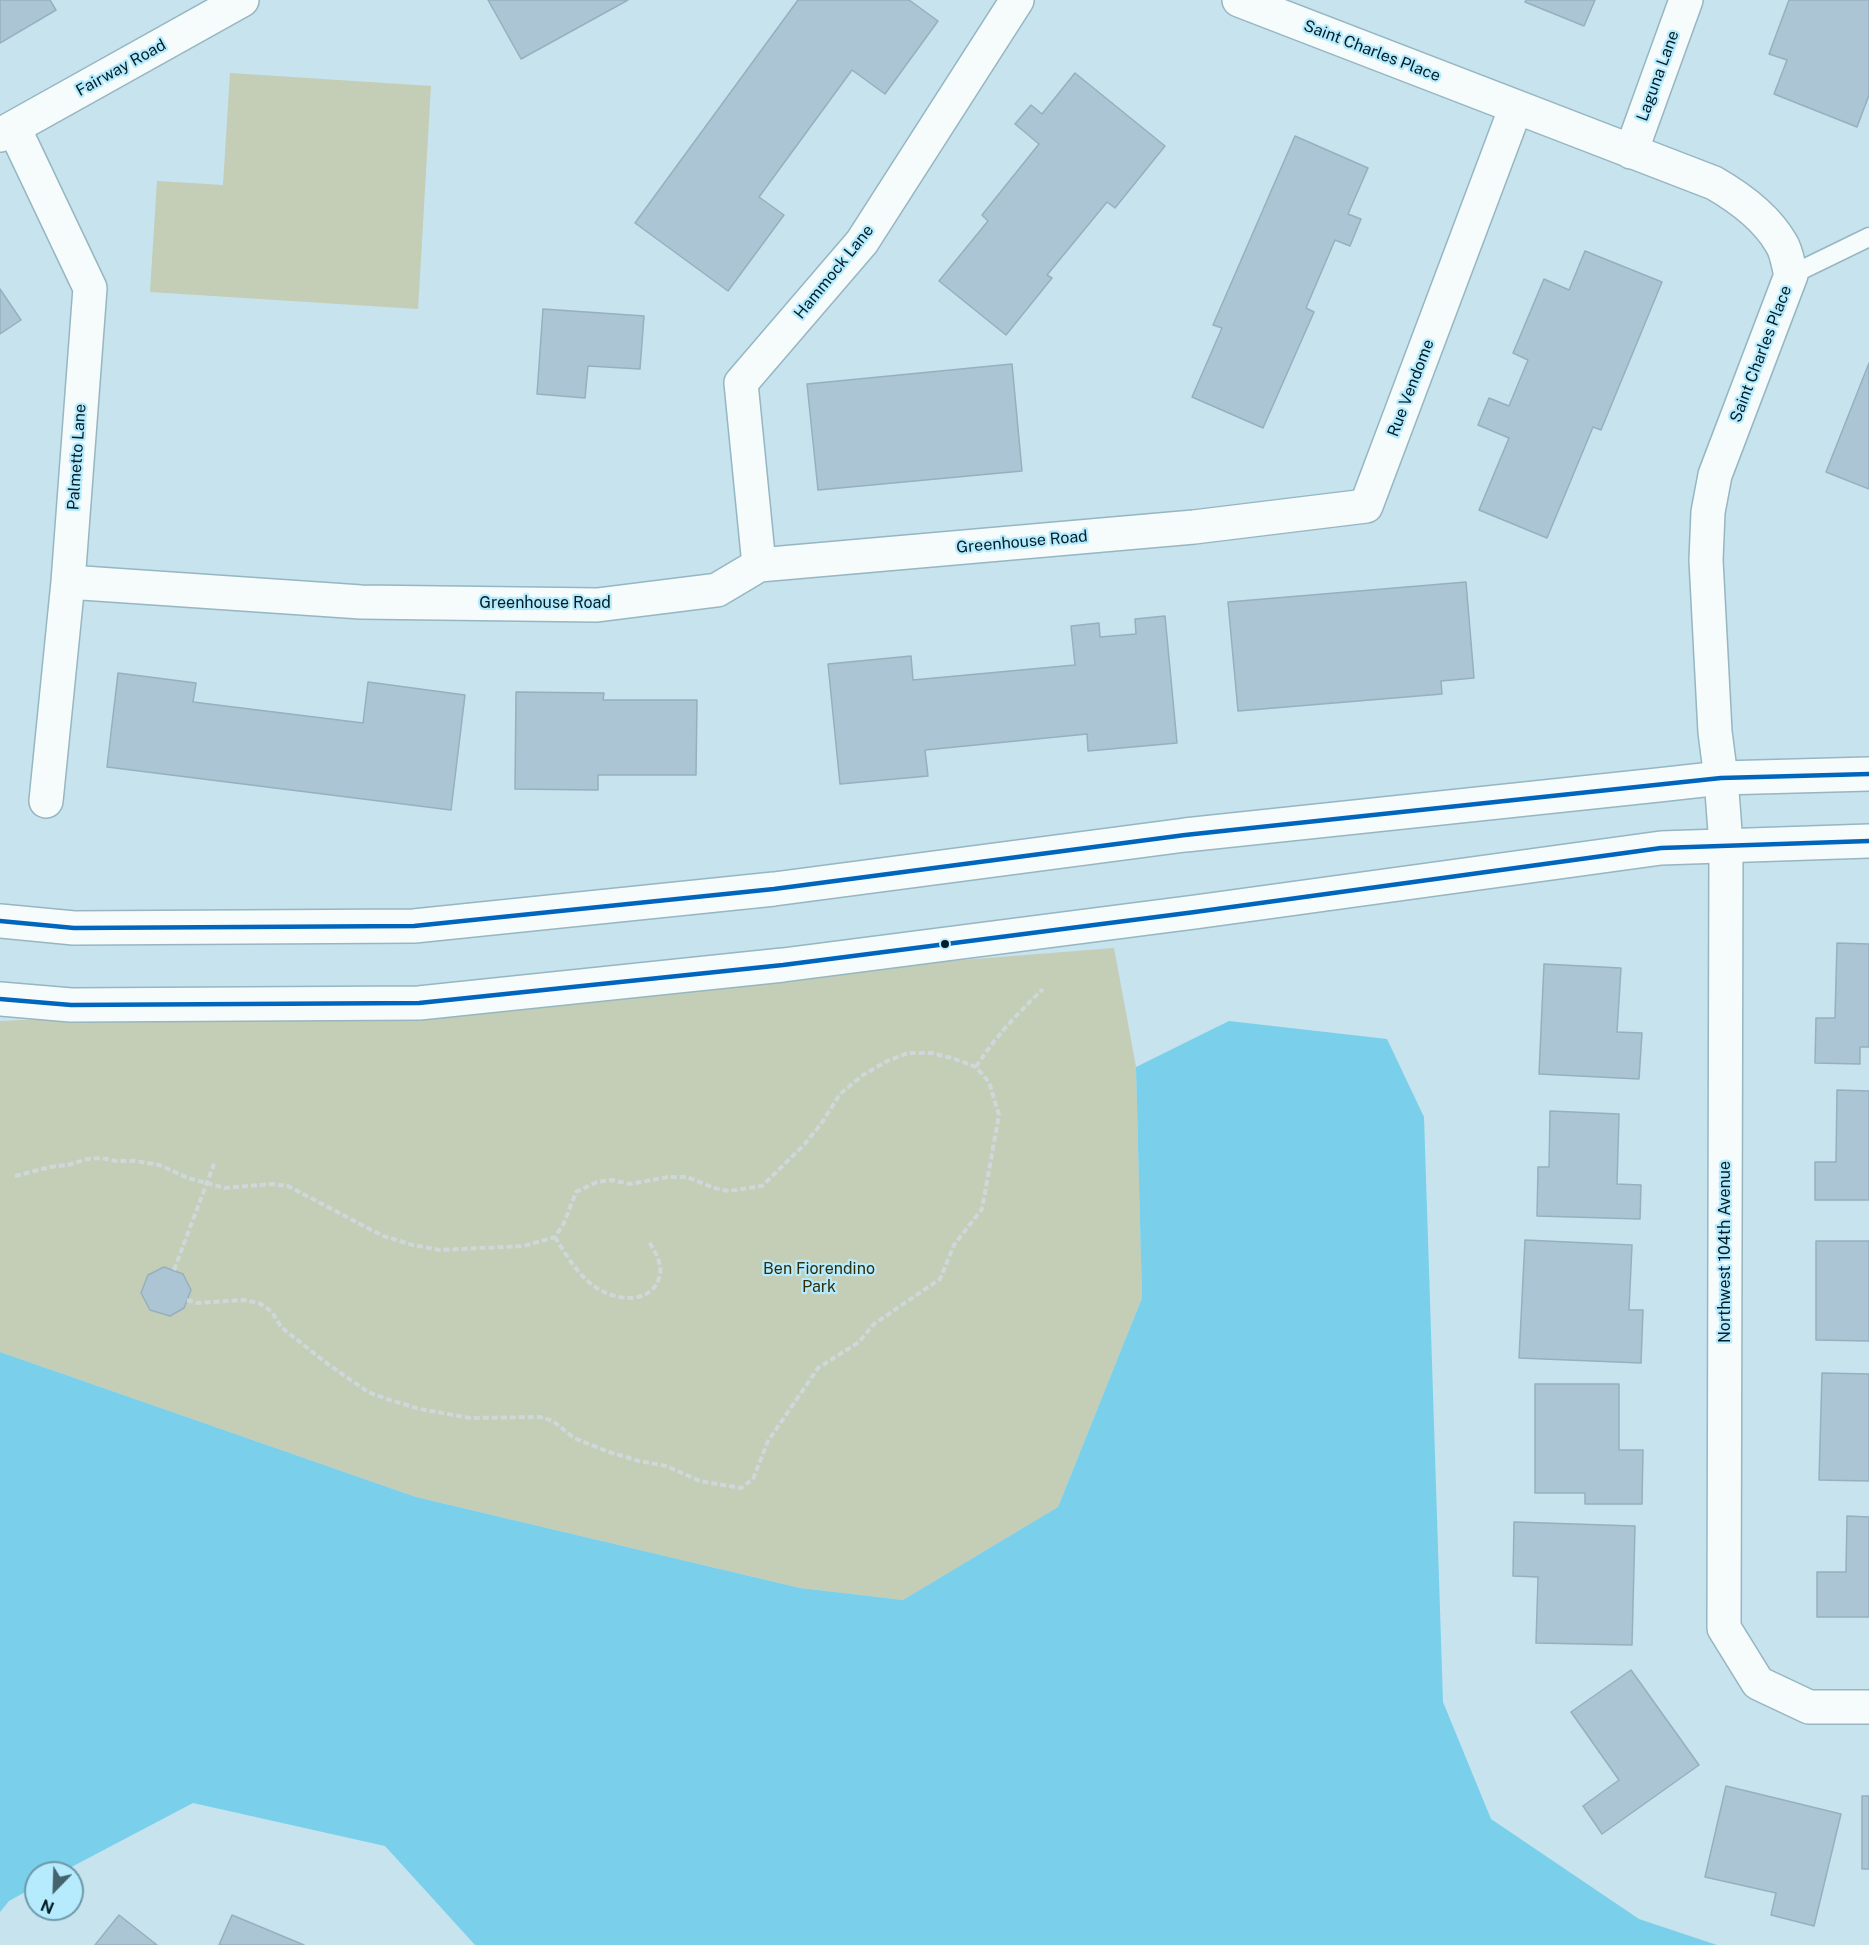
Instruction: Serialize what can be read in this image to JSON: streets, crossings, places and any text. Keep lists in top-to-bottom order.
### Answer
{
  "streets": {
    "street": [
      "Saint Charles Place",
      "Fairway Road",
      "Laguna Lane",
      "Hammock Lane",
      "Rue Vendome",
      "Palmetto Lane",
      "Greenhouse Road",
      "Northwest 104th Avenue"
    ]
  },
  "crossings": [
    ["Saint Charles Place", "Laguna Lane"],
    ["Saint Charles Place", "Rue Vendome"],
    ["Saint Charles Place", "Northwest 104th Avenue"],
    ["Fairway Road", "Palmetto Lane"],
    ["Hammock Lane", "Greenhouse Road"],
    ["Rue Vendome", "Greenhouse Road"],
    ["Palmetto Lane", "Greenhouse Road"]
  ],
  "parks": ["Ben Fiorendino Park"],
  "north": "bottom left"
}
